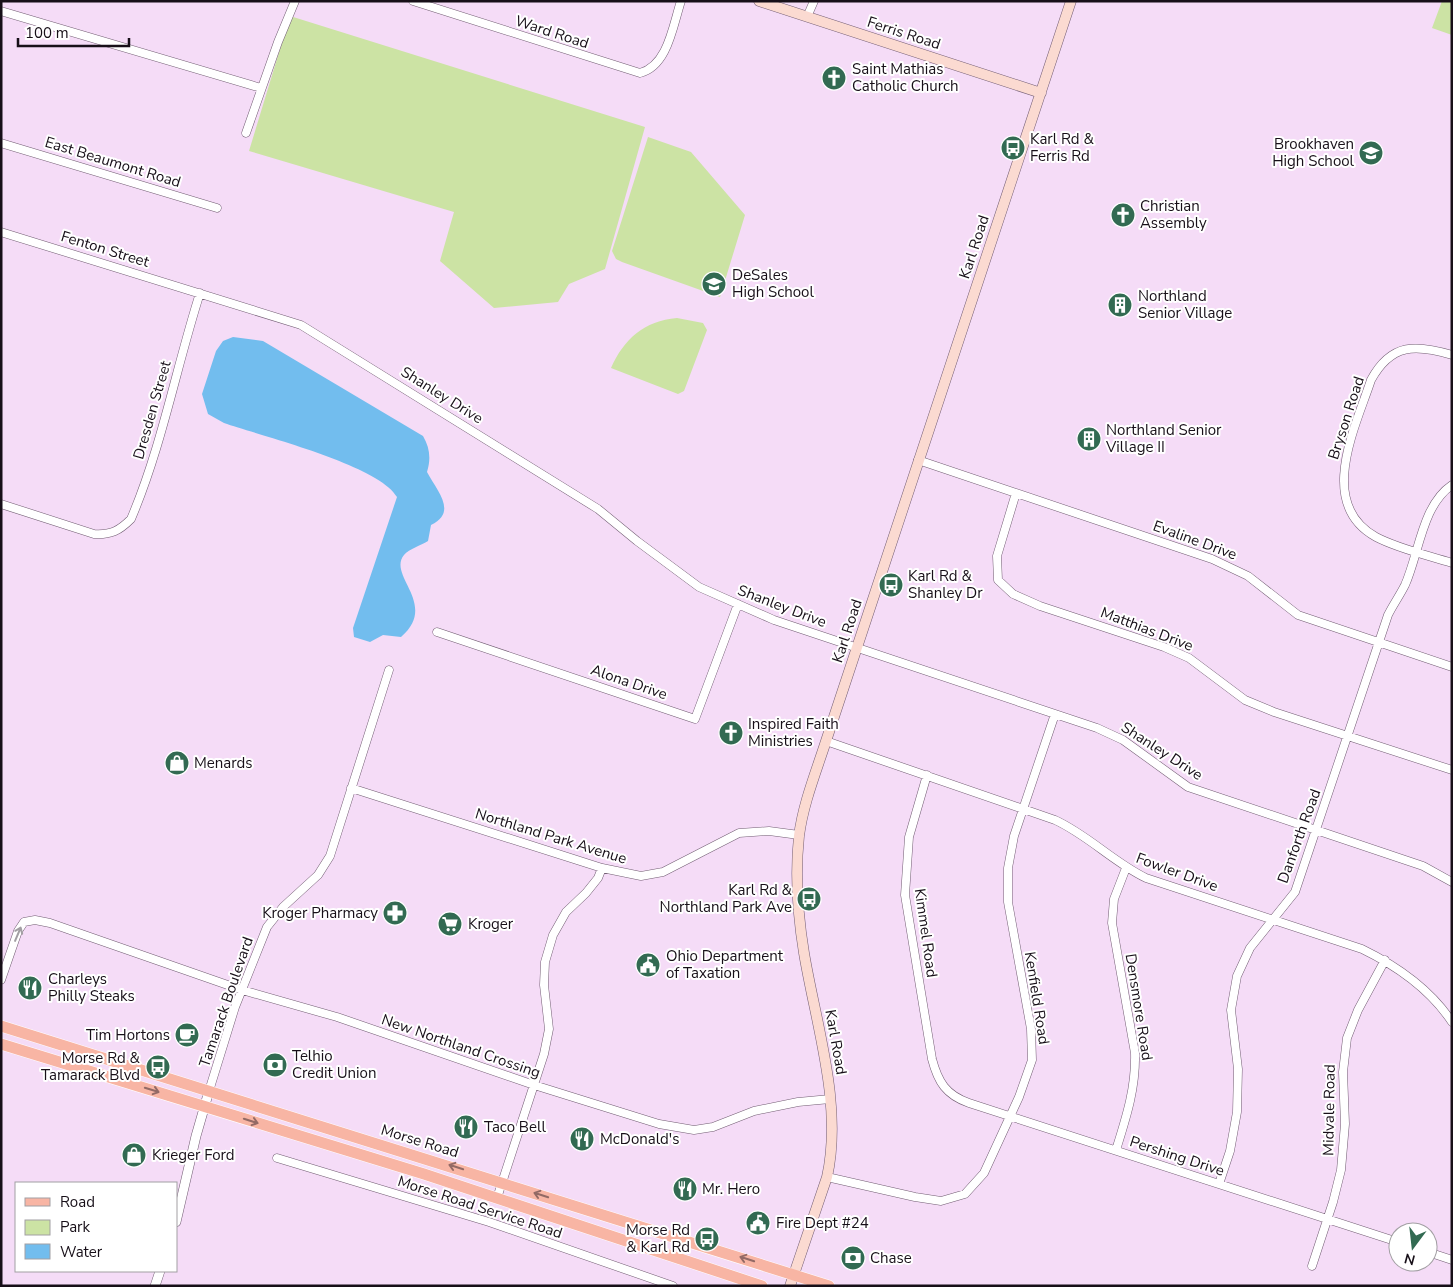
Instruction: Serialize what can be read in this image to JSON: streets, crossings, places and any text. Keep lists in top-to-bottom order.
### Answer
{
  "streets": {
    "main road": ["Ferris Road", "Karl Road", "Morse Road"],
    "street": [
      "Ward Road",
      "East Beaumont Road",
      "Fenton Street",
      "Shanley Drive",
      "Dresden Street",
      "Bryson Road",
      "Evaline Drive",
      "Matthias Drive",
      "Alona Drive",
      "Northland Park Avenue",
      "Danforth Road",
      "Fowler Drive",
      "Kimmel Road",
      "Kenfield Road",
      "Tamarack Boulevard",
      "Densmore Road",
      "New Northland Crossing",
      "Midvale Road",
      "Pershing Drive",
      "Morse Road Service Road"
    ]
  },
  "crossings": [
    ["Ferris Road", "Karl Road"],
    ["Karl Road", "Shanley Drive"],
    ["Karl Road", "Evaline Drive"],
    ["Karl Road", "Northland Park Avenue"],
    ["Karl Road", "Fowler Drive"],
    ["Karl Road", "Kenfield Road"],
    ["Karl Road", "New Northland Crossing"],
    ["Karl Road", "Morse Road"],
    ["Fenton Street", "Shanley Drive"],
    ["Fenton Street", "Dresden Street"],
    ["Shanley Drive", "Dresden Street"],
    ["Shanley Drive", "Alona Drive"],
    ["Shanley Drive", "Danforth Road"],
    ["Shanley Drive", "Kenfield Road"],
    ["Bryson Road", "Danforth Road"],
    ["Evaline Drive", "Matthias Drive"],
    ["Evaline Drive", "Danforth Road"],
    ["Matthias Drive", "Danforth Road"],
    ["Northland Park Avenue", "Tamarack Boulevard"],
    ["Danforth Road", "Fowler Drive"],
    ["Danforth Road", "Pershing Drive"],
    ["Fowler Drive", "Kimmel Road"],
    ["Fowler Drive", "Kenfield Road"],
    ["Fowler Drive", "Densmore Road"],
    ["Fowler Drive", "Midvale Road"],
    ["Kimmel Road", "Pershing Drive"],
    ["Kenfield Road", "Pershing Drive"],
    ["Tamarack Boulevard", "New Northland Crossing"],
    ["Tamarack Boulevard", "Morse Road"],
    ["Densmore Road", "Pershing Drive"],
    ["Midvale Road", "Pershing Drive"]
  ],
  "places": {
    "church": ["Saint Mathias Catholic Church", "Christian Assembly", "Inspired Faith Ministries"],
    "bus stop": [
      "Karl Rd & Ferris Rd",
      "Karl Rd & Shanley Dr",
      "Karl Rd & Northland Park Ave",
      "Morse Rd & Tamarack Blvd",
      "Morse Rd & Karl Rd"
    ],
    "school or university": ["Brookhaven High School", "DeSales High School"],
    "building": ["Northland Senior Village", "Northland Senior Village II"],
    "shop": ["Menards", "Krieger Ford"],
    "pharmacy": ["Kroger Pharmacy"],
    "supermarket": ["Kroger"],
    "public building": ["Ohio Department of Taxation", "Fire Dept #24"],
    "restaurant": [
      "Charleys Philly Steaks",
      "Taco Bell",
      "McDonald's",
      "Mr. Hero"
    ],
    "cafe": ["Tim Hortons"],
    "bank": ["Telhio Credit Union", "Chase"]
  },
  "legend": ["Road", "Park", "Water"],
  "scale_bar": "100 m",
  "north": "bottom"
}
